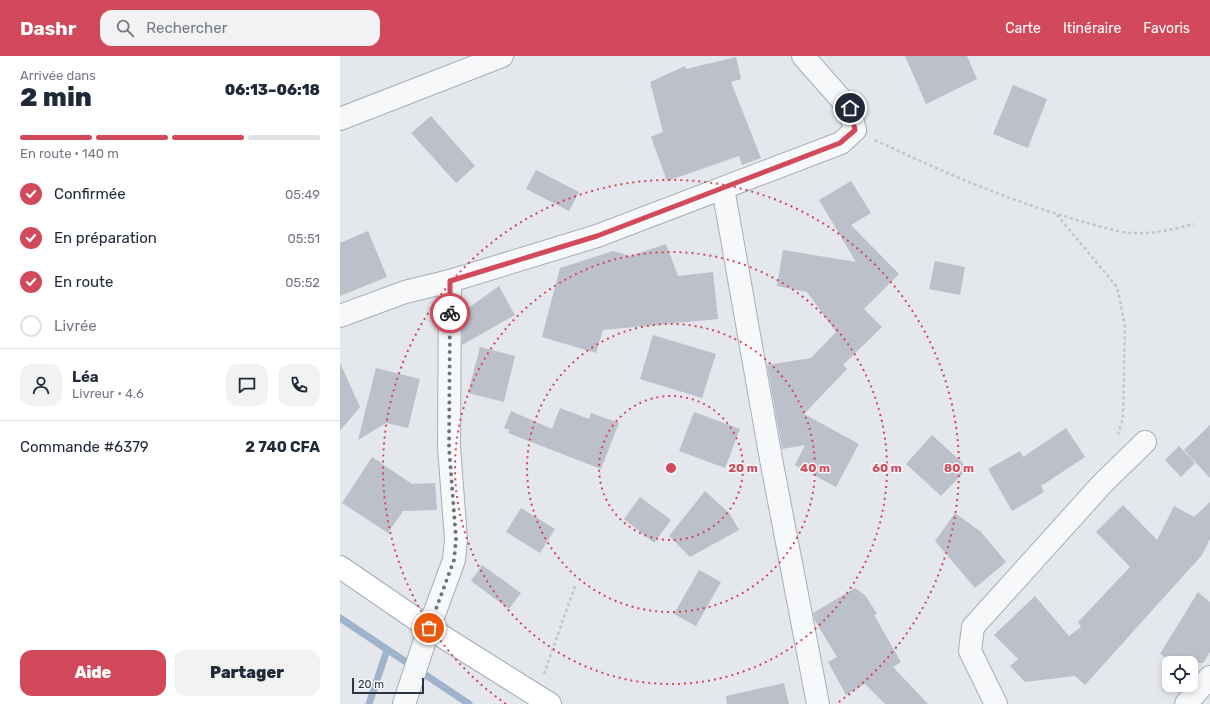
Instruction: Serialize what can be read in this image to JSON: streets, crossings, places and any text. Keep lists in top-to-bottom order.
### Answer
{
  "scale_bar": "20 m",
  "page": {
    "header": "Dashr",
    "search": "Rechercher",
    "nav": ["Carte", "Itinéraire", "Favoris"],
    "heading": ["2 min", "Arrivée dans", "06:13–06:18"],
    "panel": [
      "Léa",
      "Livreur · 4.6",
      "Commande #6379",
      "2 740 CFA"
    ],
    "bar": "En route · 140 m",
    "list": [
      ["Confirmée", "05:49"],
      ["En préparation", "05:51"],
      ["En route", "05:52"],
      "Livrée"
    ],
    "buttons": ["Aide", "Partager"],
    "scale": "20 m"
  },
  "rings": [
    "20 m",
    "40 m",
    "60 m",
    "80 m"
  ]
}
